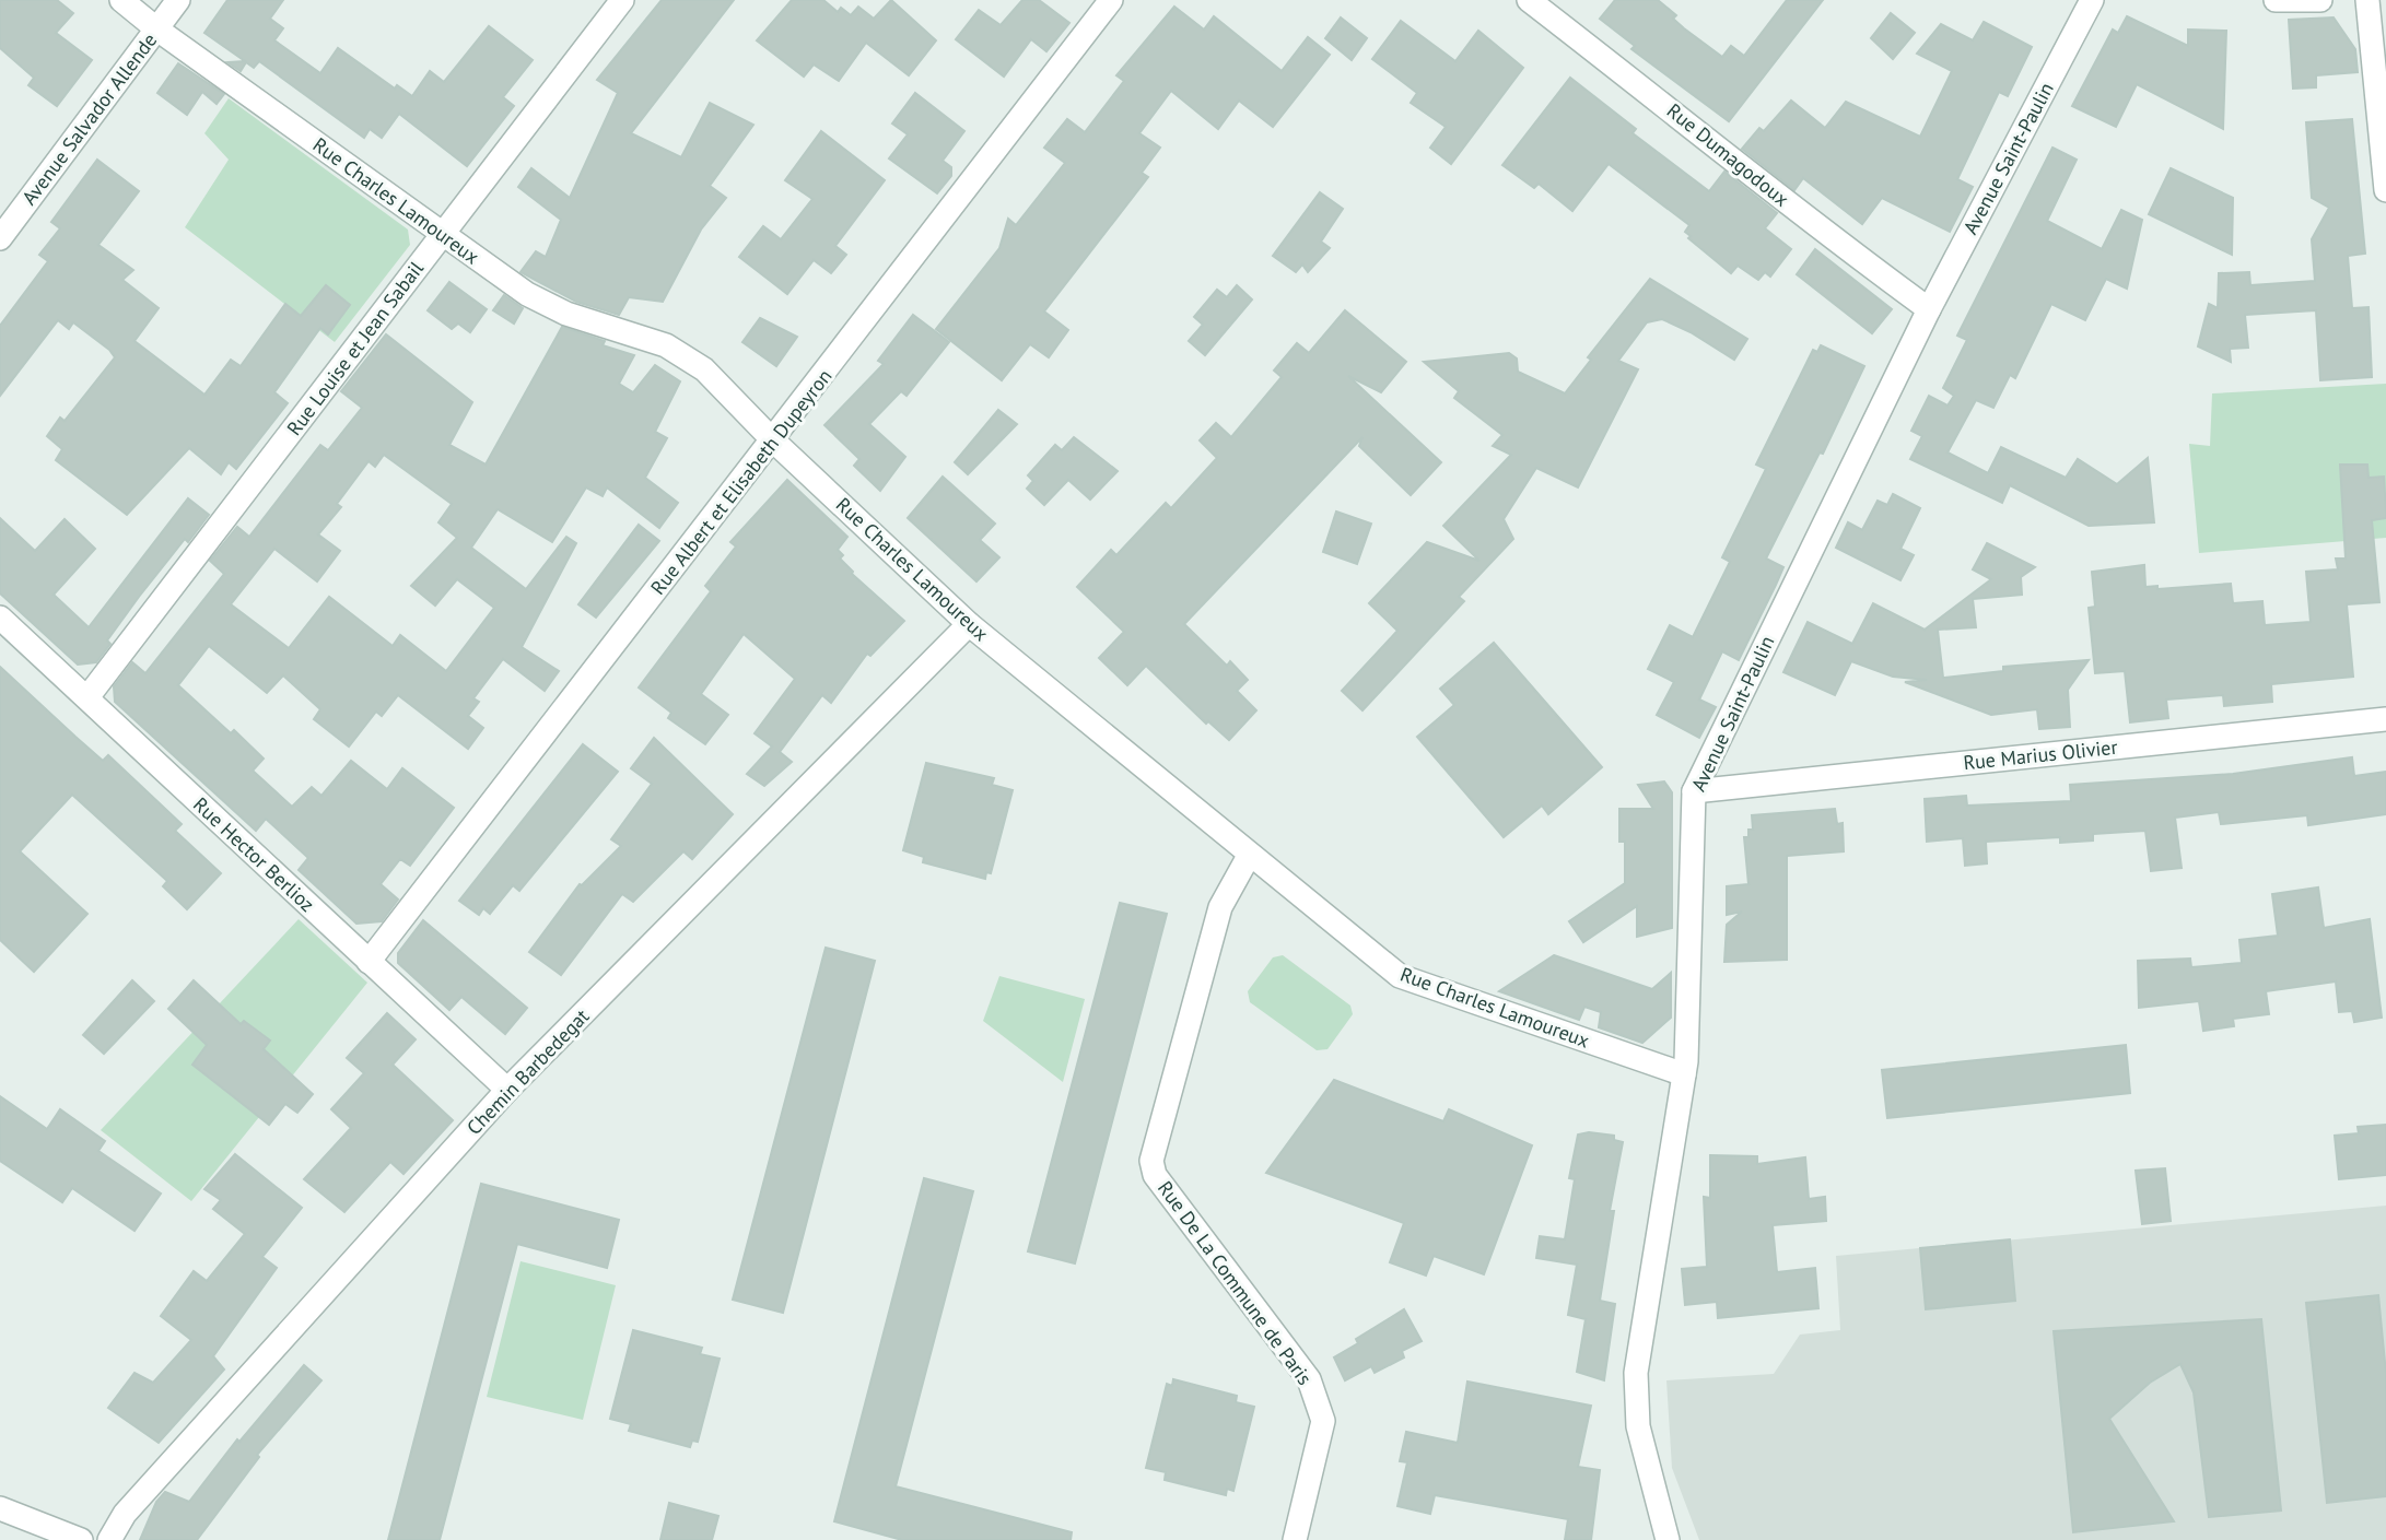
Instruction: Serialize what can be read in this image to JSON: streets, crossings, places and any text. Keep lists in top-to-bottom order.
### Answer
{
  "streets": {
    "street": [
      "Avenue Salvador Allende",
      "Rue Dumagodoux",
      "Avenue Saint-Paulin",
      "Rue Charles Lamoureux",
      "Rue Louise et Jean Sabail",
      "Rue Albert et Elisabeth Dupeyron",
      "Rue Marius Olivier",
      "Rue Hector Berlioz",
      "Chemin Barbedegat",
      "Rue De La Commune de Paris"
    ]
  },
  "crossings": [
    ["Avenue Salvador Allende", "Rue Charles Lamoureux"],
    ["Rue Dumagodoux", "Avenue Saint-Paulin"],
    ["Avenue Saint-Paulin", "Rue Charles Lamoureux"],
    ["Avenue Saint-Paulin", "Rue Marius Olivier"],
    ["Rue Charles Lamoureux", "Rue Louise et Jean Sabail"],
    ["Rue Charles Lamoureux", "Rue Albert et Elisabeth Dupeyron"],
    ["Rue Charles Lamoureux", "Chemin Barbedegat"],
    ["Rue Charles Lamoureux", "Rue De La Commune de Paris"],
    ["Rue Louise et Jean Sabail", "Rue Hector Berlioz"],
    ["Rue Albert et Elisabeth Dupeyron", "Rue Hector Berlioz"],
    ["Rue Hector Berlioz", "Chemin Barbedegat"]
  ]
}
